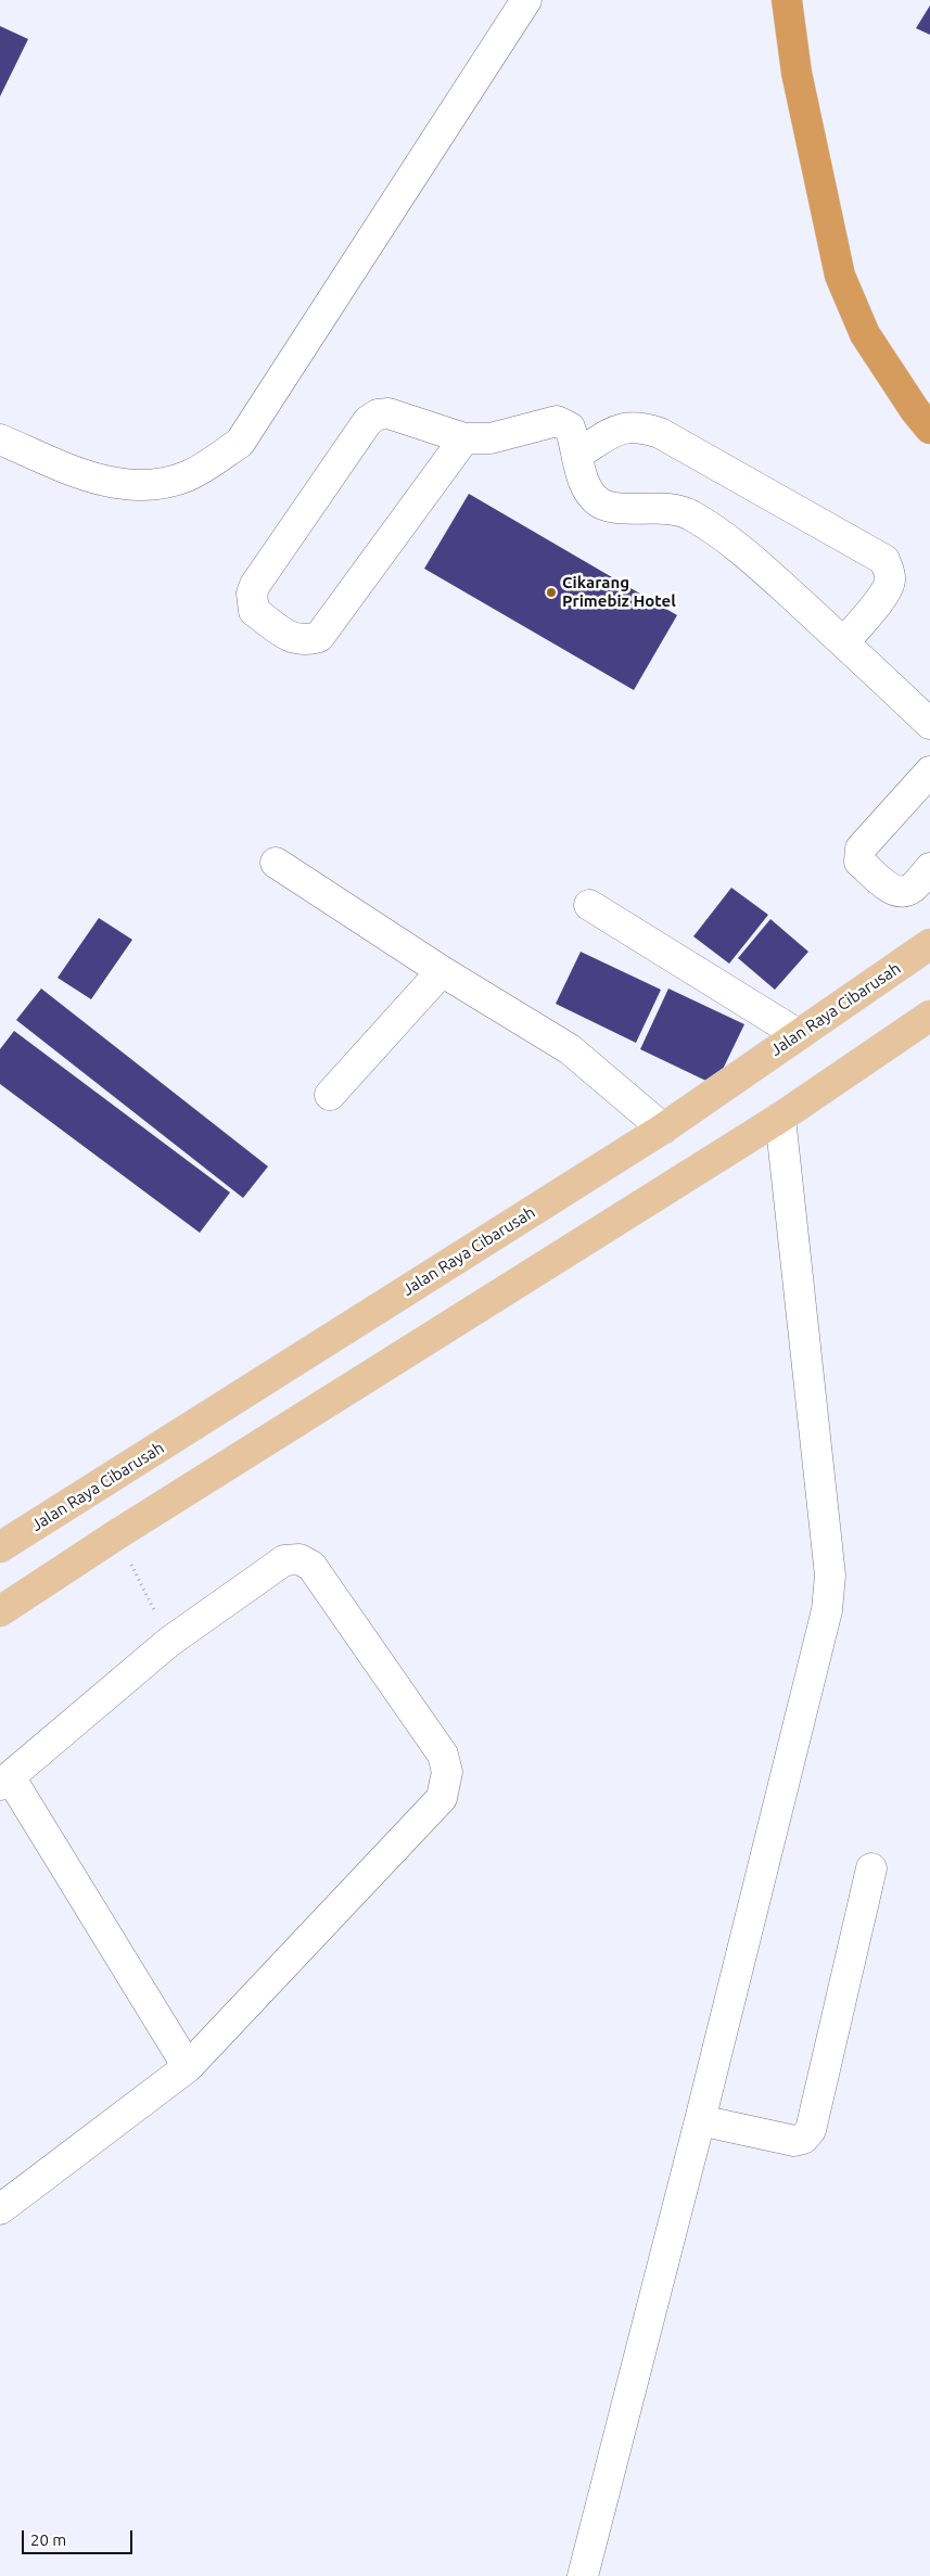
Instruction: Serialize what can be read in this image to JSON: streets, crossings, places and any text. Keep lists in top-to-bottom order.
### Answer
{
  "streets": {
    "main road": ["Jalan Raya Cibarusah"]
  },
  "places": ["Cikarang Primebiz Hotel"],
  "scale_bar": "20 m"
}
